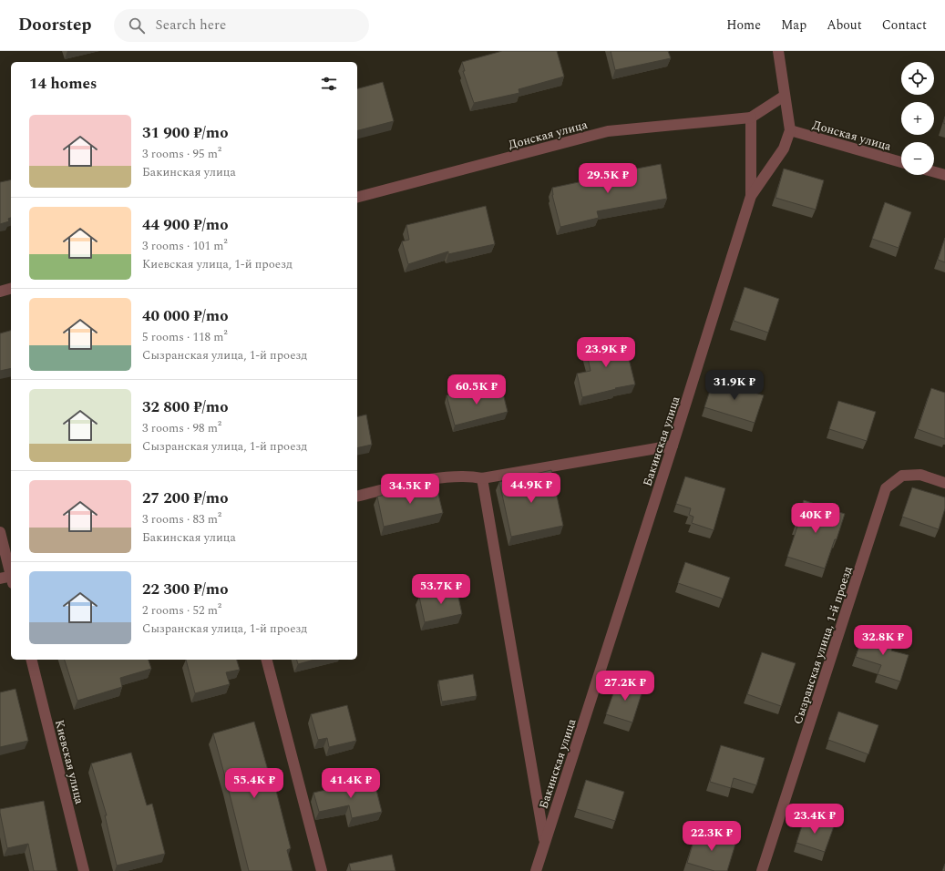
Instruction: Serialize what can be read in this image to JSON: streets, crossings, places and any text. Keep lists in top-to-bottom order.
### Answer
{
  "streets": {
    "street": [
      "Донская улица",
      "Бакинская улица",
      "Сызранская улица, 1-й проезд",
      "Киевская улица"
    ]
  },
  "crossings": [
    ["Донская улица", "Бакинская улица"]
  ],
  "page": {
    "header": "Doorstep",
    "search": "Search here",
    "nav": [
      "Home",
      "Map",
      "About",
      "Contact"
    ],
    "map_buttons": ["+", "−"],
    "heading": "14 homes",
    "list": [
      {
        "name": "31 900 ₽/mo",
        "note": "3 rooms · 95 m² · Бакинская улица"
      },
      {
        "name": "44 900 ₽/mo",
        "note": "3 rooms · 101 m² · Киевская улица, 1-й проезд"
      },
      {
        "name": "40 000 ₽/mo",
        "note": "5 rooms · 118 m² · Сызранская улица, 1-й проезд"
      },
      {
        "name": "32 800 ₽/mo",
        "note": "3 rooms · 98 m² · Сызранская улица, 1-й проезд"
      },
      {
        "name": "27 200 ₽/mo",
        "note": "3 rooms · 83 m² · Бакинская улица"
      },
      {
        "name": "22 300 ₽/mo",
        "note": "2 rooms · 52 m² · Сызранская улица, 1-й проезд"
      }
    ],
    "price": [
      "29.5K ₽",
      "23.9K ₽",
      "31.9K ₽",
      "60.5K ₽",
      "44.9K ₽",
      "34.5K ₽",
      "40K ₽",
      "53.7K ₽",
      "32.8K ₽",
      "27.2K ₽",
      "55.4K ₽",
      "41.4K ₽",
      "23.4K ₽",
      "22.3K ₽"
    ]
  }
}
